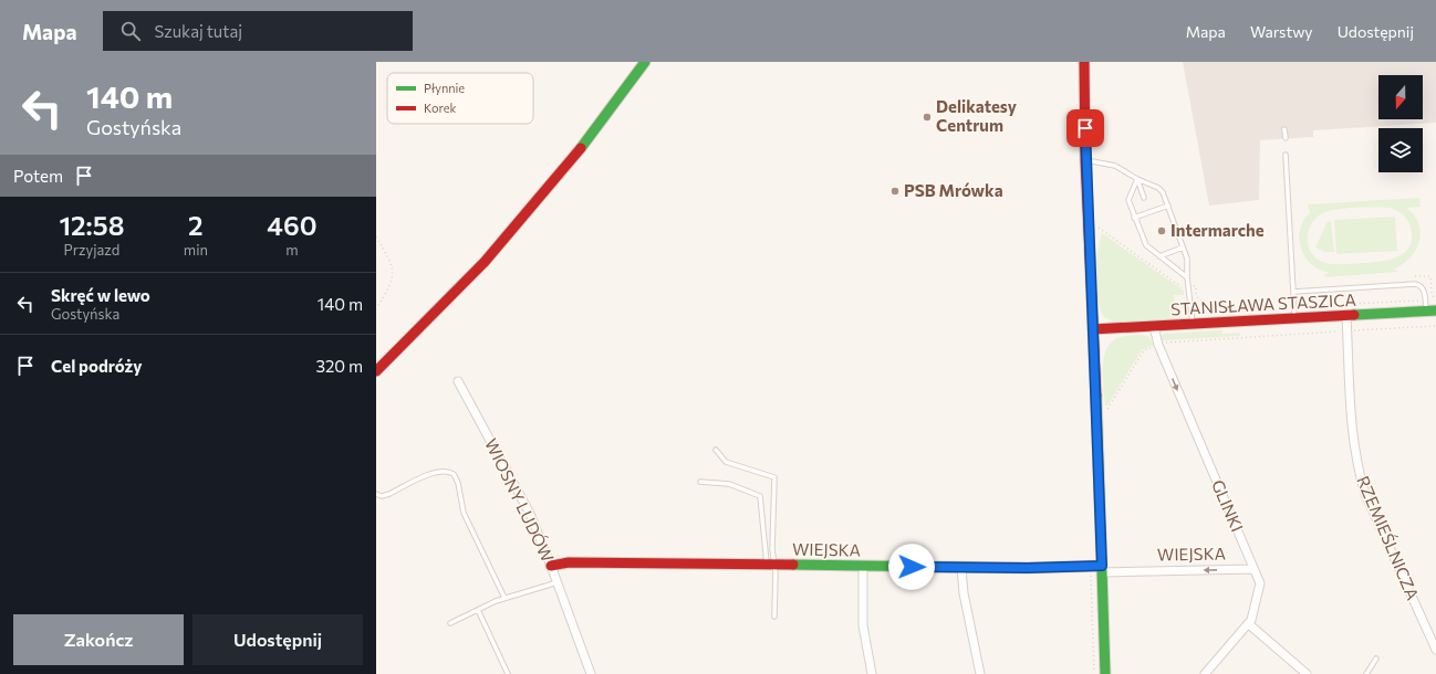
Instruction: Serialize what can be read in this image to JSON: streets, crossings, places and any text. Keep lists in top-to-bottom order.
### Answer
{
  "streets": {
    "main road": ["STANISŁAWA STASZICA", "WIEJSKA"],
    "street": ["WIOSNY LUDÓW", "GLINKI", "RZEMIEŚLNICZA"]
  },
  "crossings": [
    ["STANISŁAWA STASZICA", "GLINKI"],
    ["STANISŁAWA STASZICA", "RZEMIEŚLNICZA"],
    ["WIOSNY LUDÓW", "WIEJSKA"],
    ["GLINKI", "WIEJSKA"]
  ],
  "one_way": ["GLINKI"],
  "places": ["Delikatesy Centrum", "PSB Mrówka", "Intermarche"],
  "legend": ["Płynnie", "Korek"],
  "north": "bottom",
  "page": {
    "header": "Mapa",
    "search": "Szukaj tutaj",
    "nav": ["Mapa", "Warstwy", "Udostępnij"],
    "turn": ["140 m", "Gostyńska"],
    "then": "Potem",
    "eta": [
      "12:58",
      "Przyjazd",
      "2",
      "min",
      "460",
      "m"
    ],
    "list": [
      {
        "name": "Skręć w lewo",
        "note": "Gostyńska",
        "value": "140 m"
      },
      {
        "name": "Cel podróży",
        "value": "320 m"
      }
    ],
    "buttons": ["Zakończ", "Udostępnij"]
  }
}
